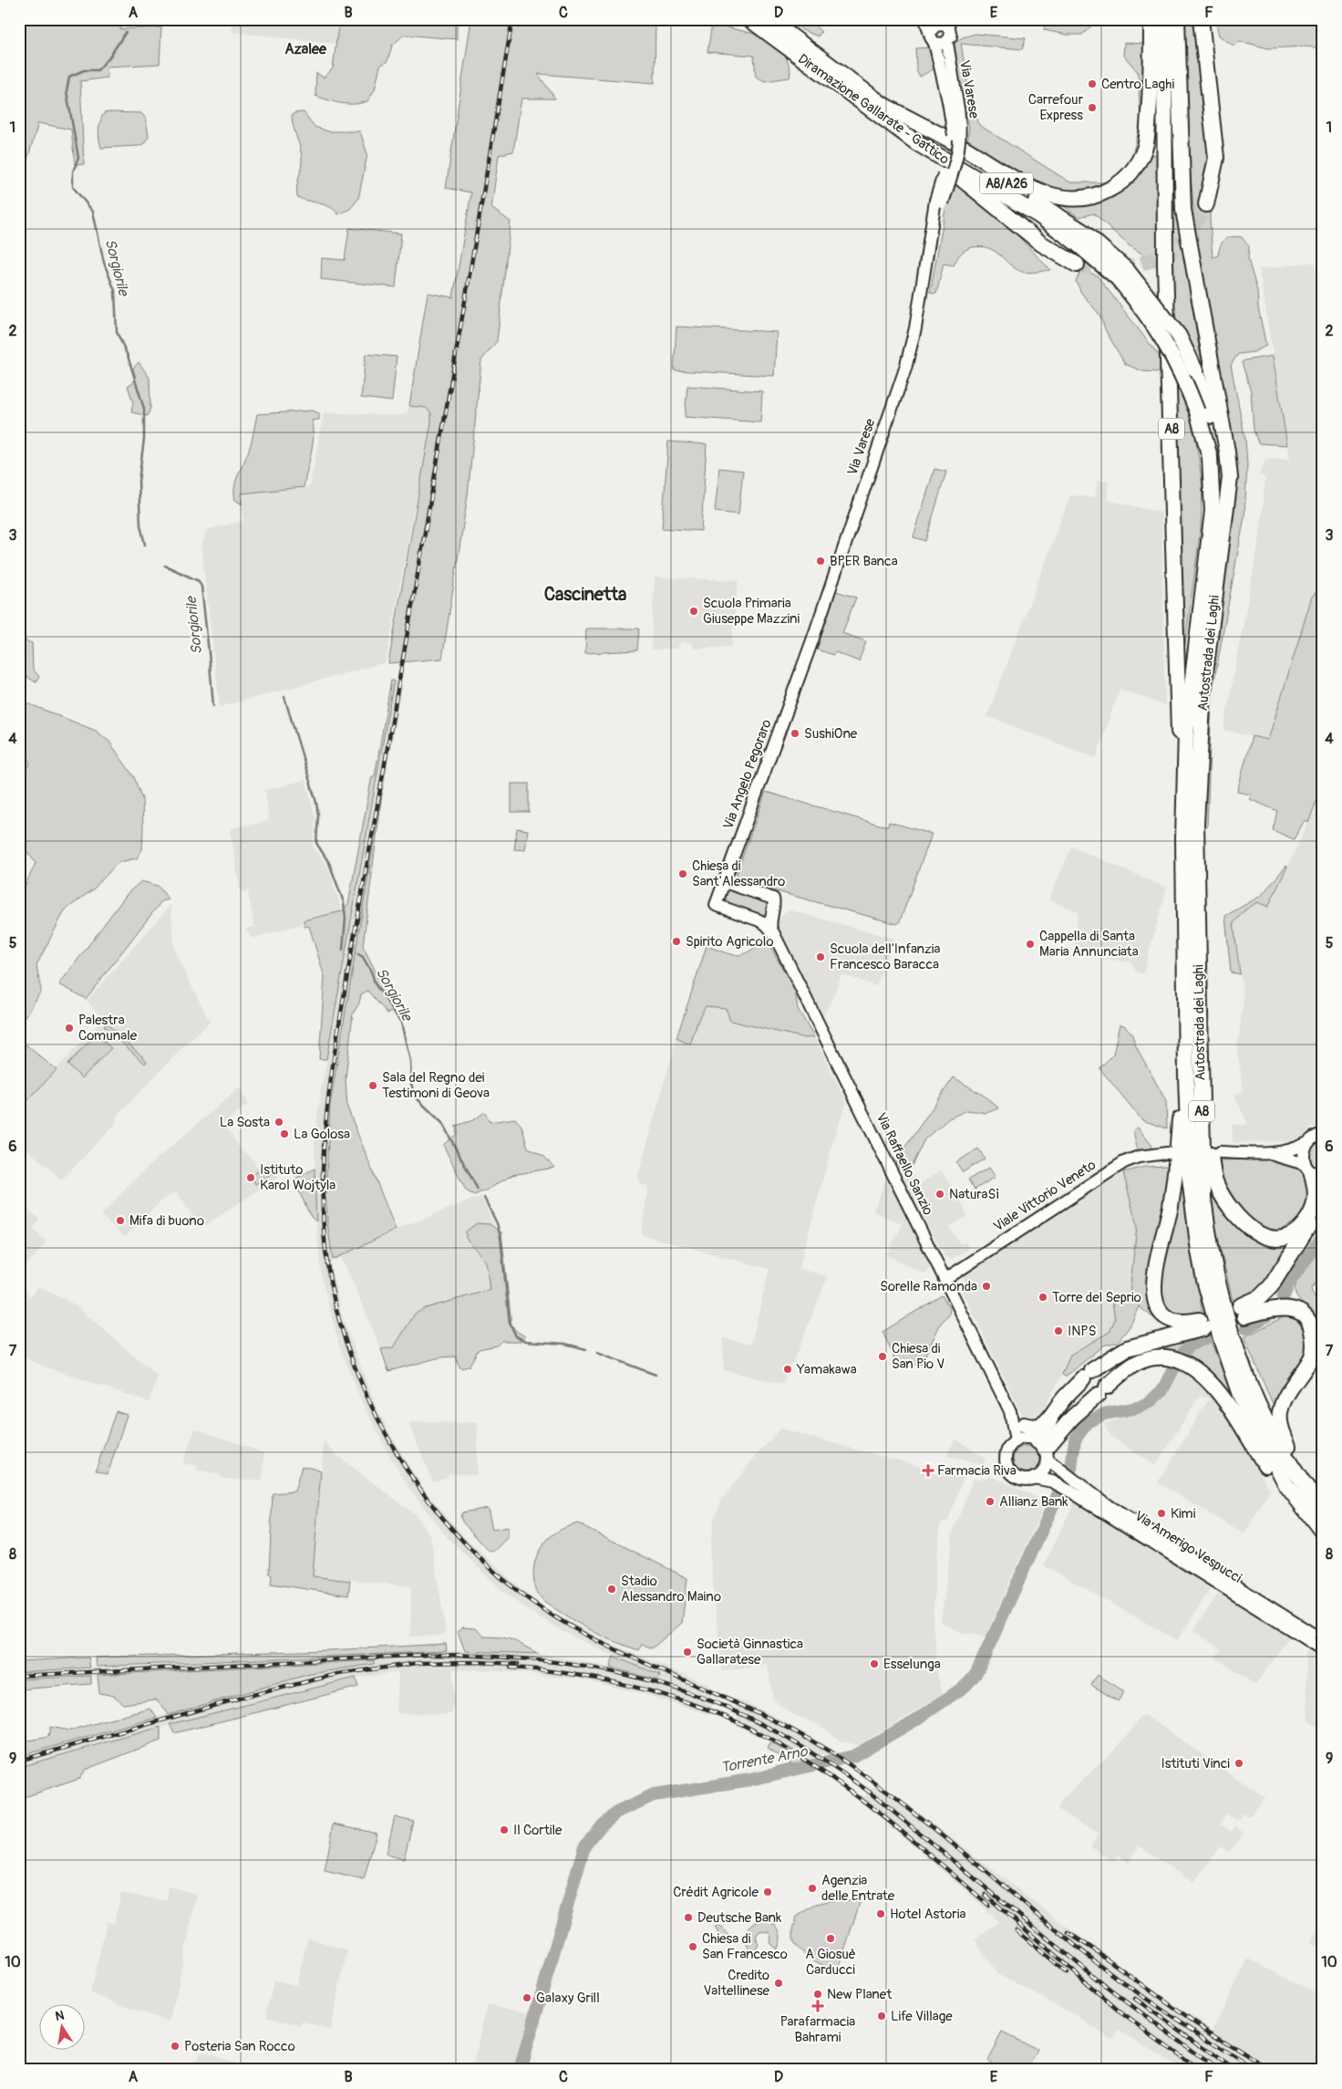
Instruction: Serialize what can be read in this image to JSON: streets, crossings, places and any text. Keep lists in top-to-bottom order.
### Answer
{
  "streets": {
    "highway": [
      "Diramazione Gallarate - Gattico",
      "A8/A26",
      "A8",
      "Autostrada dei Laghi"
    ],
    "main road": [
      "Via Varese",
      "Via Angelo Pegoraro",
      "Via Raffaello Sanzio",
      "Viale Vittorio Veneto",
      "Via Amerigo Vespucci"
    ]
  },
  "crossings": [
    ["Via Varese", "Via Angelo Pegoraro"],
    ["Diramazione Gallarate - Gattico", "A8"],
    ["Diramazione Gallarate - Gattico", "Autostrada dei Laghi"],
    ["A8", "Autostrada dei Laghi"],
    ["Via Angelo Pegoraro", "Via Raffaello Sanzio"],
    ["Via Raffaello Sanzio", "Viale Vittorio Veneto"],
    ["Via Raffaello Sanzio", "Via Amerigo Vespucci"]
  ],
  "districts": ["Azalee", "Cascinetta"],
  "water": ["Sorgiorile", "Torrente Arno"],
  "places": {
    "other": [
      "Centro Laghi",
      "Carrefour Express",
      "BPER Banca",
      "Scuola Primaria Giuseppe Mazzini",
      "SushiOne",
      "Chiesa di Sant'Alessandro",
      "Spirito Agricolo",
      "Cappella di Santa Maria Annunciata",
      "Scuola dell'Infanzia Francesco Baracca",
      "Palestra Comunale",
      "Sala del Regno dei Testimoni di Geova",
      "La Sosta",
      "La Golosa",
      "Istituto Karol Wojtyla",
      "NaturaSì",
      "Mifa di buono",
      "Sorelle Ramonda",
      "Torre del Seprio",
      "INPS",
      "Chiesa di San Pio V",
      "Yamakawa",
      "Allianz Bank",
      "Kimi",
      "Stadio Alessandro Maino",
      "Società Ginnastica Gallaratese",
      "Esselunga",
      "Istituti Vinci",
      "Il Cortile",
      "Agenzia delle Entrate",
      "Crédit Agricole",
      "Hotel Astoria",
      "Deutsche Bank",
      "A Giosuè Carducci",
      "Chiesa di San Francesco",
      "Credito Valtellinese",
      "New Planet",
      "Galaxy Grill",
      "Life Village",
      "Posteria San Rocco"
    ],
    "health": ["Farmacia Riva", "Parafarmacia Bahrami"]
  },
  "north": "top",
  "grid": {
    "columns": [
      "A",
      "B",
      "C",
      "D",
      "E",
      "F"
    ],
    "rows": [
      "1",
      "2",
      "3",
      "4",
      "5",
      "6",
      "7",
      "8",
      "9",
      "10"
    ]
  }
}
